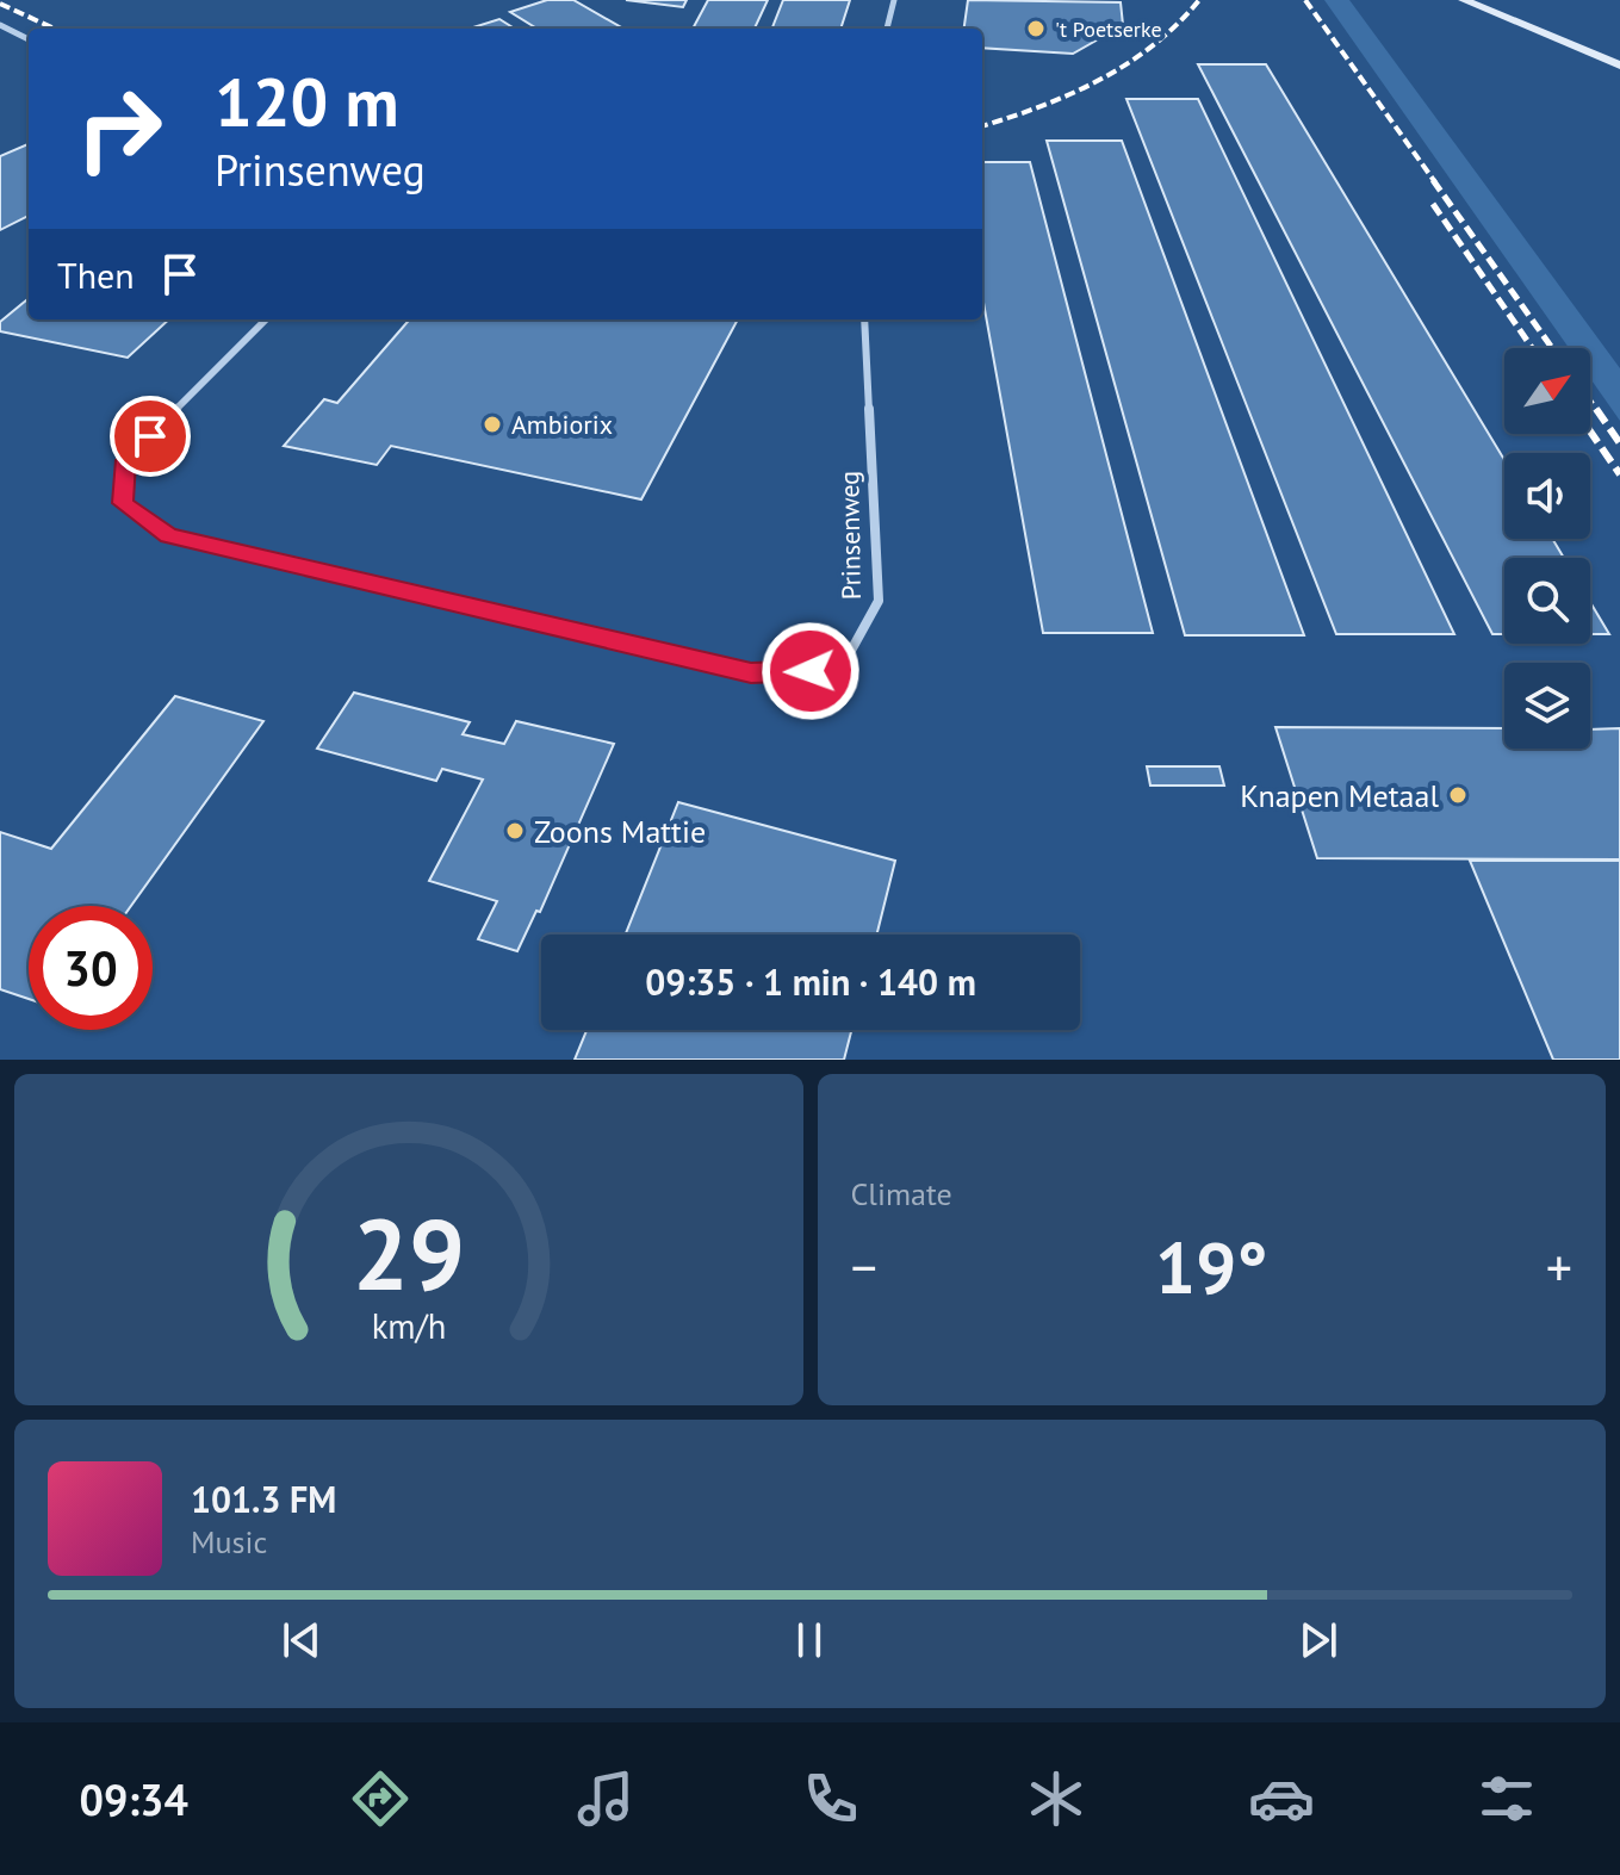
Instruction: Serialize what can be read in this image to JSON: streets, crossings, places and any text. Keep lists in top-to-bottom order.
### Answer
{
  "streets": {
    "street": ["Prinsenweg"]
  },
  "places": [
    "'t Poetserke",
    "Ambiorix",
    "Knapen Metaal",
    "Zoons Mattie"
  ],
  "north": "top right",
  "page": {
    "turn": ["120 m", "Prinsenweg"],
    "then": "Then",
    "limit": "30",
    "trip": "09:35 · 1 min · 140 m",
    "tile": "Climate",
    "heat": ["−", "19°", "+"],
    "song": ["101.3 FM", "Music"],
    "tabs": "09:34",
    "gauge": ["29", "km/h"]
  }
}
